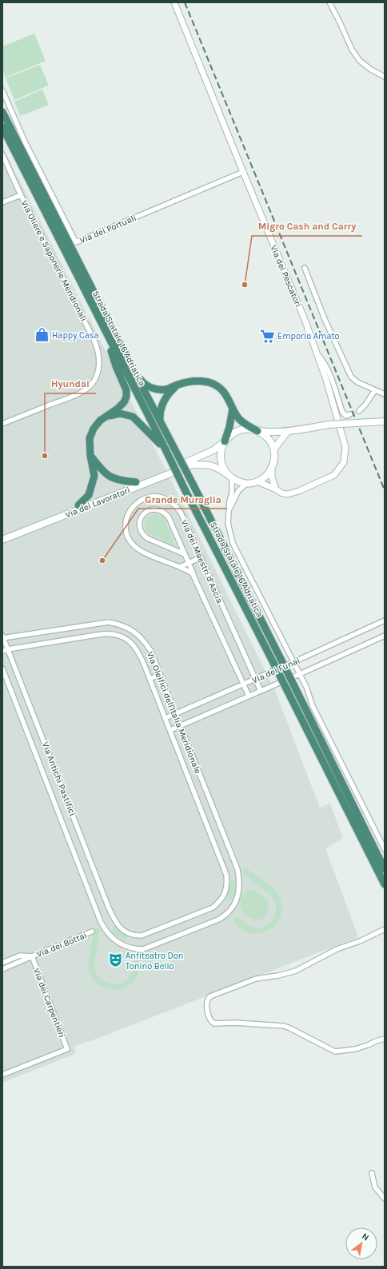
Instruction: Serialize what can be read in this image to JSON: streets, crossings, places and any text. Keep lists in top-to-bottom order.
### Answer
{
  "streets": {
    "highway": ["Strada Statale 16 Adriatica"],
    "main road": ["Via dei Lavoratori"],
    "street": [
      "Via dei Portuali",
      "Via Oliere e Saponerie Meridionali",
      "Via dei Pescatori",
      "Via dei Maestri d’Ascia",
      "Via dei Funai",
      "Via Oleifici dell'Italia Meridionale",
      "Via Antichi Pastifici",
      "Via dei Bottai",
      "Via dei Carpentieri"
    ]
  },
  "crossings": [
    ["Via dei Portuali", "Via dei Pescatori"],
    ["Via dei Maestri d’Ascia", "Via dei Funai"],
    ["Via dei Funai", "Via Oleifici dell'Italia Meridionale"],
    ["Via Oleifici dell'Italia Meridionale", "Via Antichi Pastifici"],
    ["Via dei Bottai", "Via dei Carpentieri"]
  ],
  "places": {
    "other": ["Migro Cash and Carry", "Hyundai", "Grande Muraglia"],
    "shop": ["Happy Casa"],
    "supermarket": ["Emporio Amato"],
    "theatre": ["Anfiteatro Don Tonino Bello"]
  },
  "north": "top right"
}
